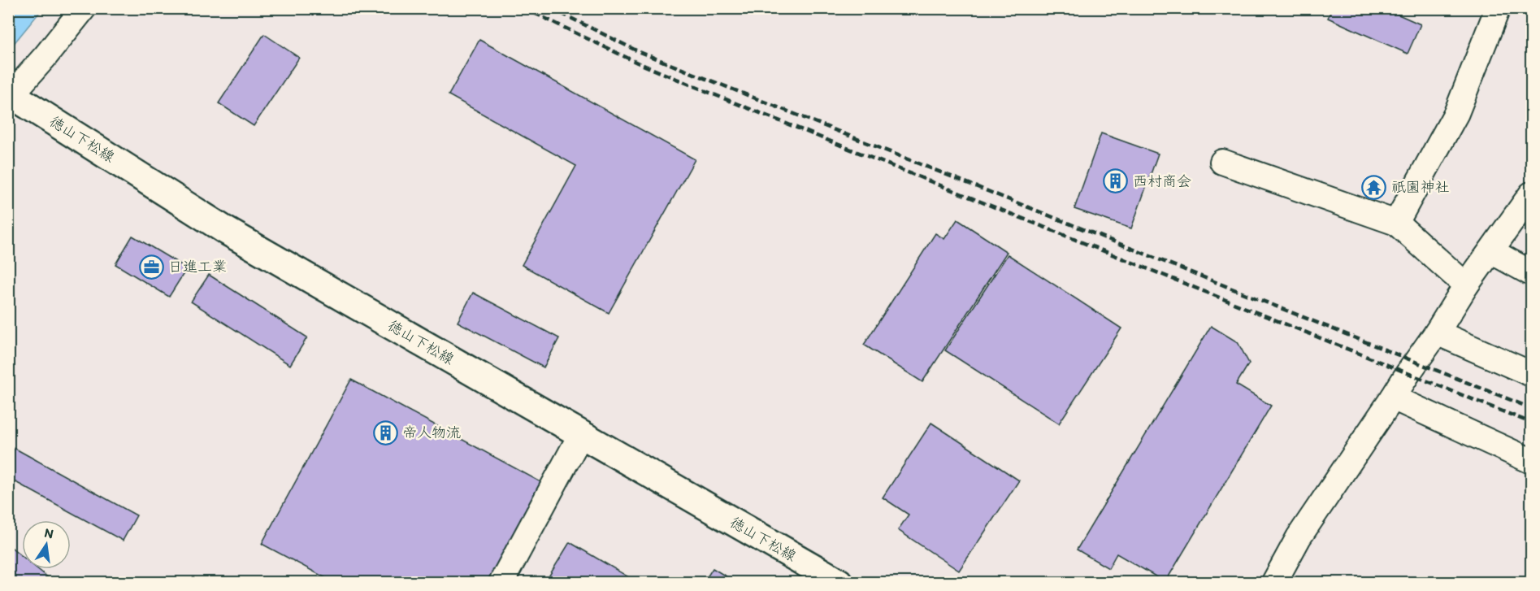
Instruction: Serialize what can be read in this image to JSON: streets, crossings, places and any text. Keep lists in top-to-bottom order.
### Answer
{
  "streets": {
    "main road": ["徳山下松線"]
  },
  "places": {
    "building": ["西村商会", "帝人物流"],
    "temple": ["祇園神社"],
    "office": ["日進工業"]
  },
  "north": "top"
}
